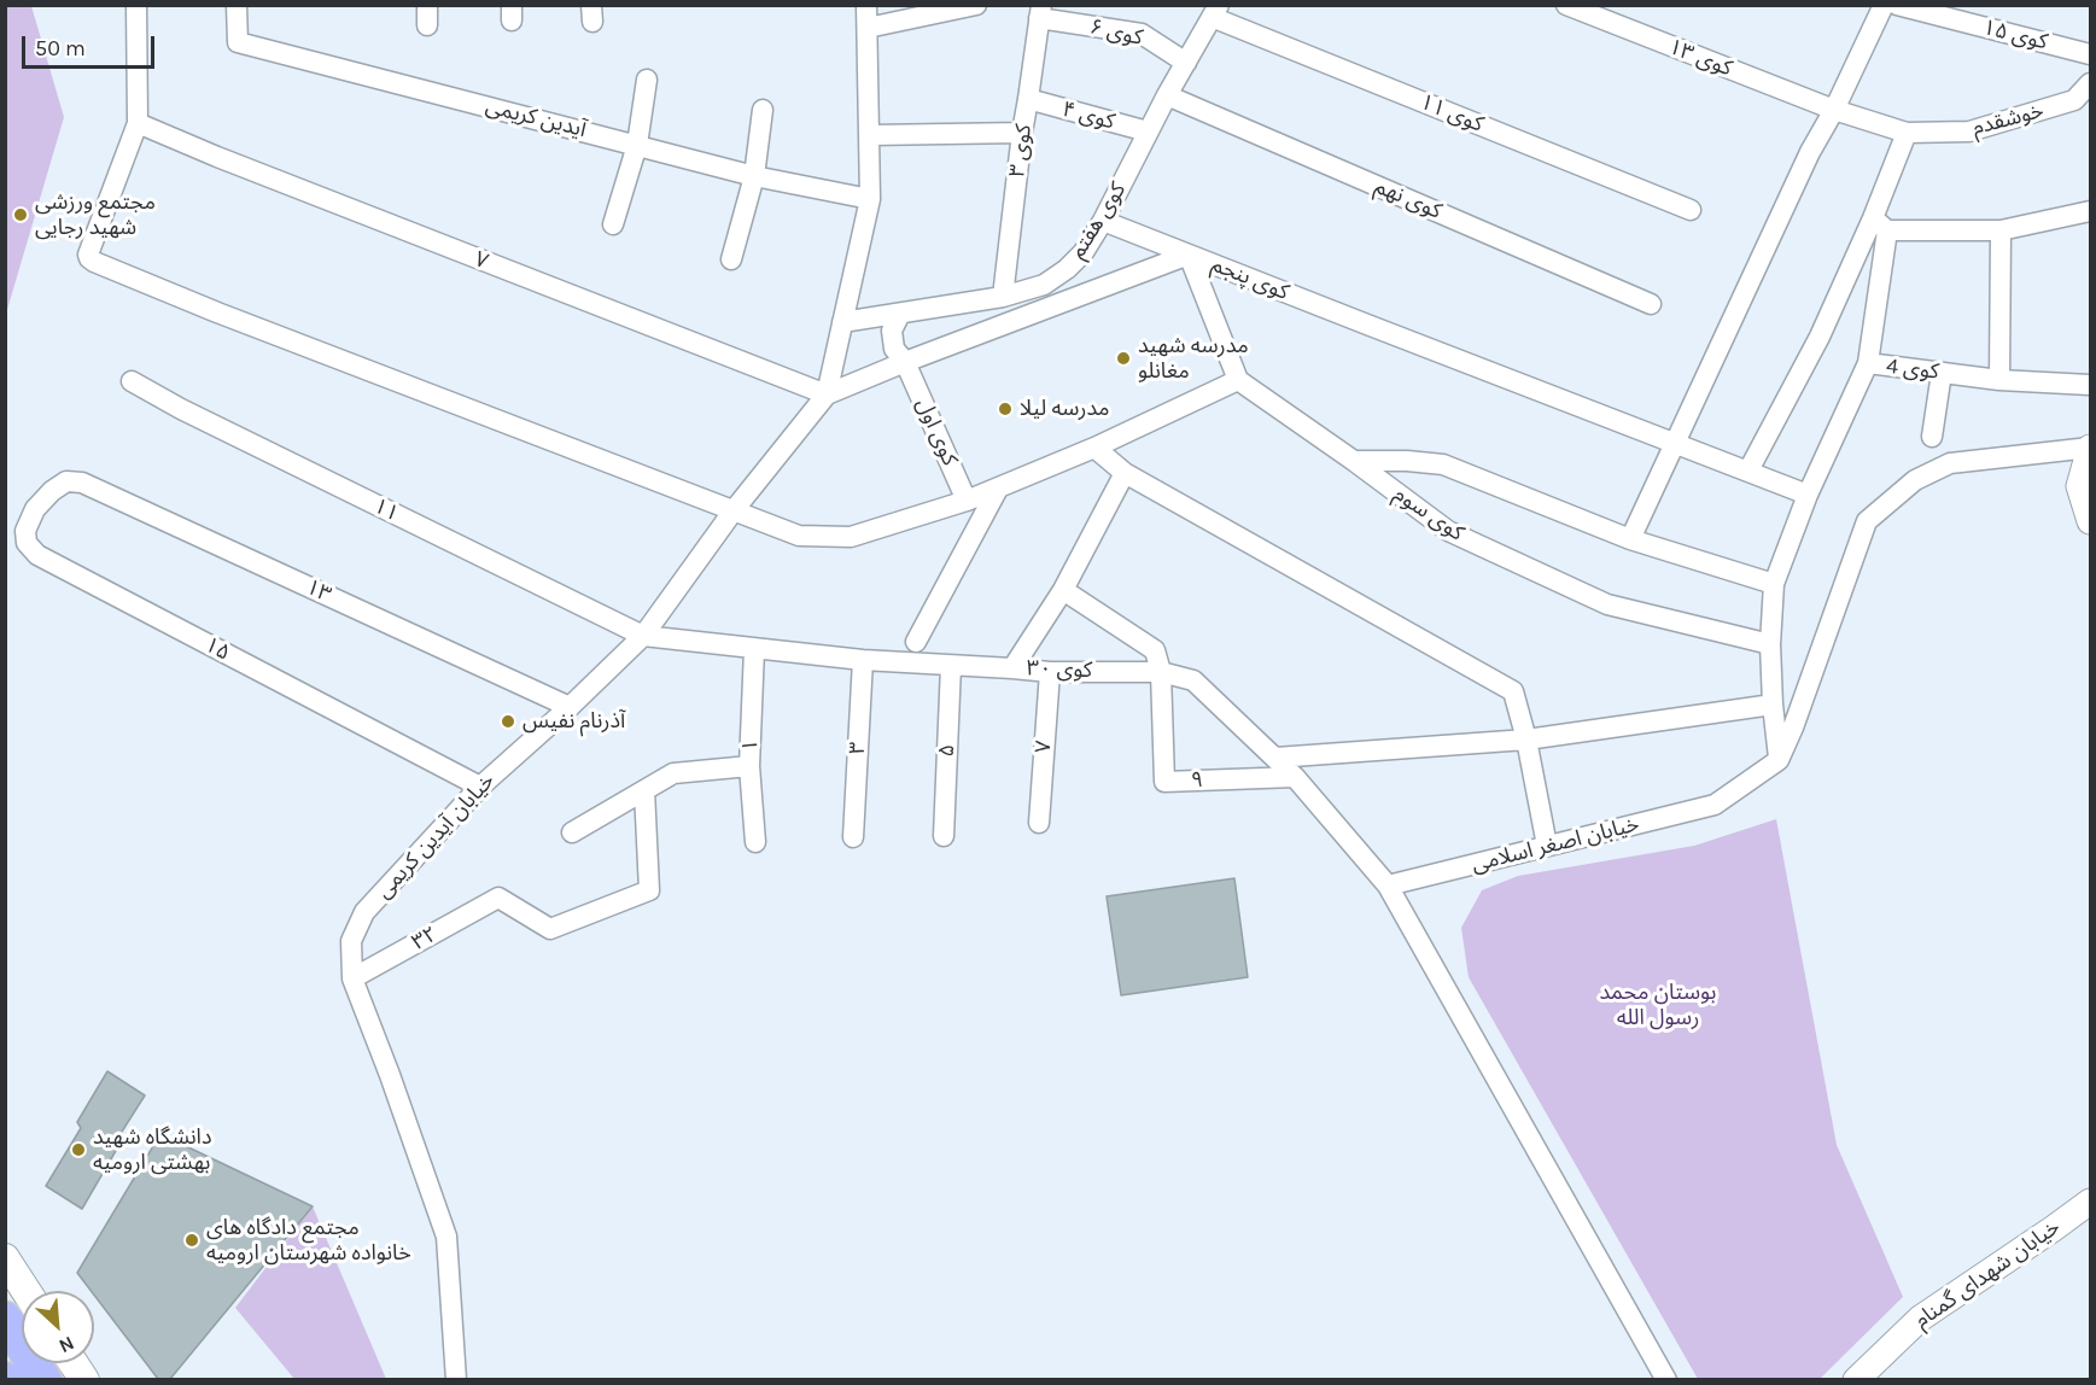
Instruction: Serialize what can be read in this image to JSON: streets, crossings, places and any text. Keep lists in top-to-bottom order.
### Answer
{
  "streets": {
    "street": [
      "کوی ۶",
      "کوی ۱۵",
      "کوی ۱۳",
      "کوی ۱۱",
      "کوی ۴",
      "آیدین کریمی",
      "خوشقدم",
      "کوی ۳",
      "کوی نهم",
      "کوی هفتم",
      "۷",
      "کوی پنجم",
      "کوی 4",
      "کوی اول",
      "۱۱",
      "کوی سوم",
      "۱۳",
      "۱۵",
      "کوی ۳۰",
      "۱",
      "۳",
      "۵",
      "۹",
      "خیابان آیدین کریمی",
      "خیابان اصغر اسلامی",
      "۳۲",
      "خیابان شهدای گمنام"
    ]
  },
  "crossings": [
    ["کوی ۶", "کوی ۳"],
    ["کوی ۶", "کوی هفتم"],
    ["کوی ۱۳", "خوشقدم"],
    ["کوی ۱۱", "کوی هفتم"],
    ["کوی ۴", "کوی ۳"],
    ["کوی ۴", "کوی هفتم"],
    ["کوی ۳", "کوی هفتم"],
    ["کوی نهم", "کوی هفتم"],
    ["کوی هفتم", "کوی اول"],
    ["۷", "کوی پنجم"],
    ["۷", "کوی ۳۰"],
    ["۷", "خیابان آیدین کریمی"],
    ["کوی پنجم", "کوی اول"],
    ["کوی پنجم", "خیابان آیدین کریمی"],
    ["۱۱", "کوی ۳۰"],
    ["۱۱", "خیابان آیدین کریمی"],
    ["۱۳", "۱۵"],
    ["۱۳", "خیابان آیدین کریمی"],
    ["۱۵", "خیابان آیدین کریمی"],
    ["کوی ۳۰", "۱"],
    ["کوی ۳۰", "۳"],
    ["کوی ۳۰", "۵"],
    ["کوی ۳۰", "۹"],
    ["کوی ۳۰", "خیابان آیدین کریمی"],
    ["کوی ۳۰", "خیابان اصغر اسلامی"],
    ["خیابان آیدین کریمی", "۳۲"]
  ],
  "parks": ["بوستان محمد رسول الله"],
  "places": [
    "مجتمع ورزشی شهید رجایی",
    "مدرسه شهید مغانلو",
    "مدرسه لیلا",
    "آذرنام نفیس",
    "دانشگاه شهید بهشتی ارومیه",
    "مجتمع دادگاه های خانواده شهرستان ارومیه"
  ],
  "scale_bar": "50 m",
  "north": "bottom right"
}
